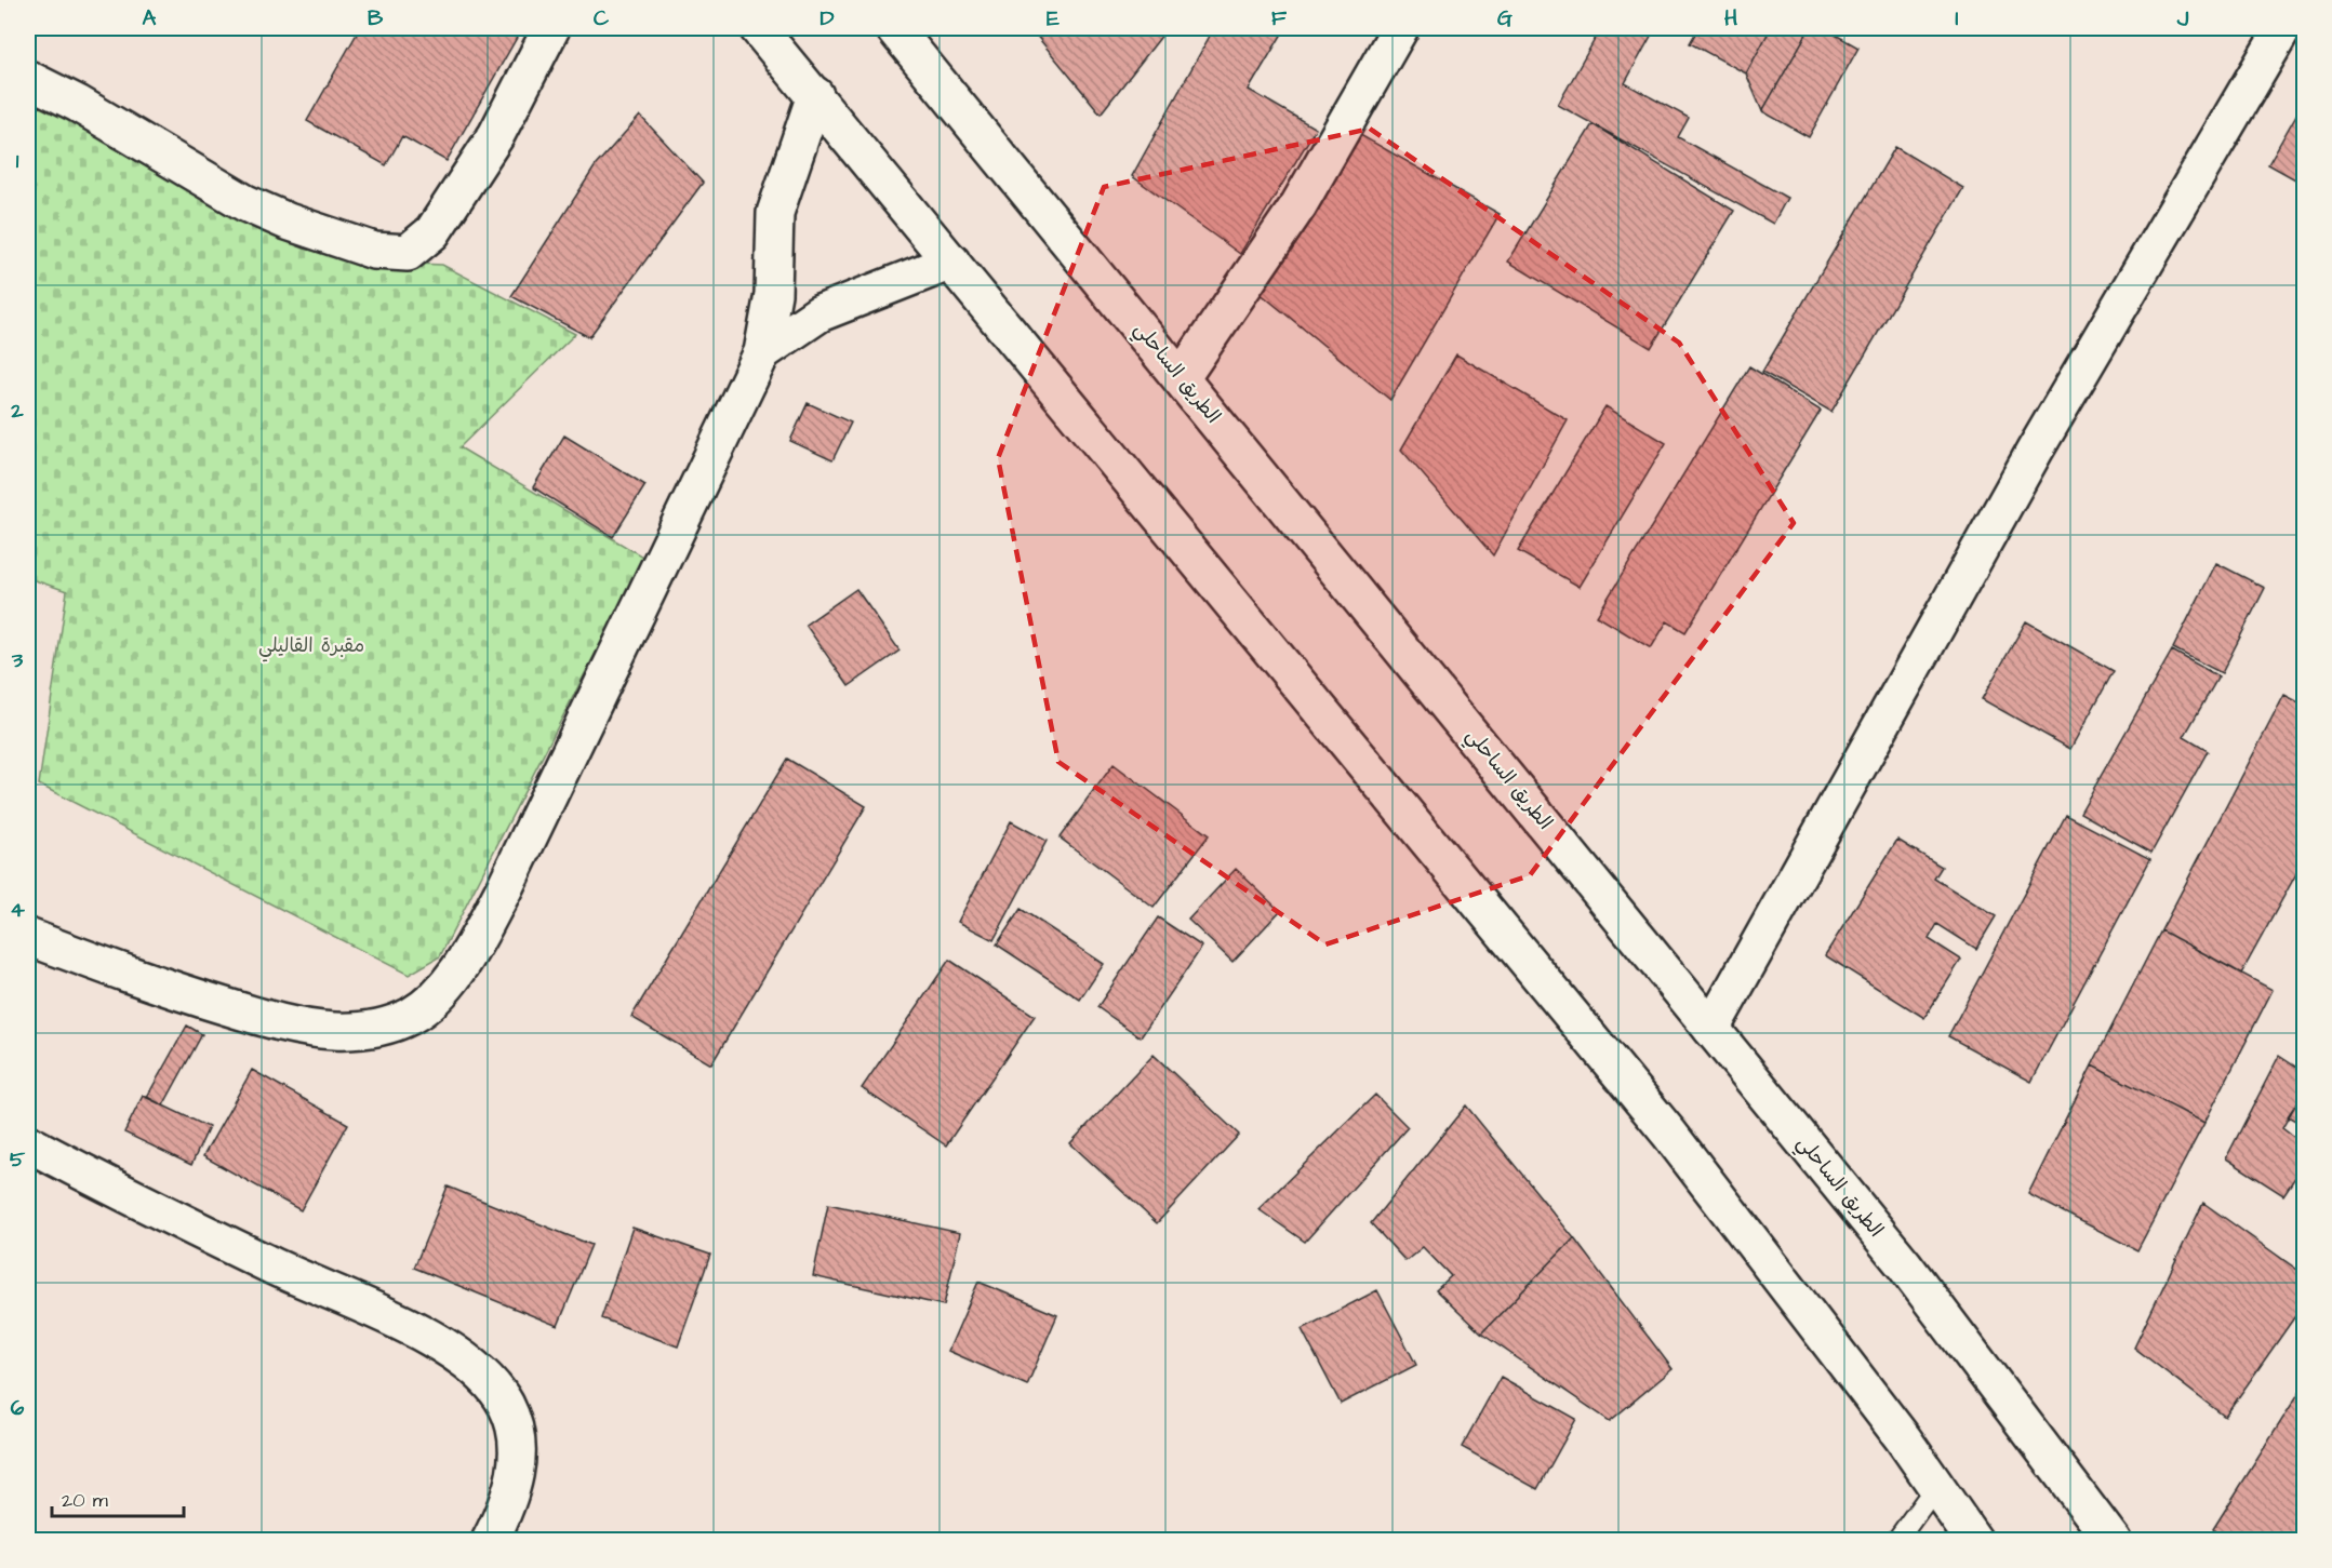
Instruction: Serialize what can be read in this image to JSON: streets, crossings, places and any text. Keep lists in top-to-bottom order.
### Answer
{
  "streets": {
    "main road": ["الطريق الساحلي"]
  },
  "parks": ["مقبرة القاليلي"],
  "scale_bar": "20 m",
  "grid": {
    "columns": [
      "A",
      "B",
      "C",
      "D",
      "E",
      "F",
      "G",
      "H",
      "I",
      "J"
    ],
    "rows": [
      "1",
      "2",
      "3",
      "4",
      "5",
      "6"
    ]
  }
}
